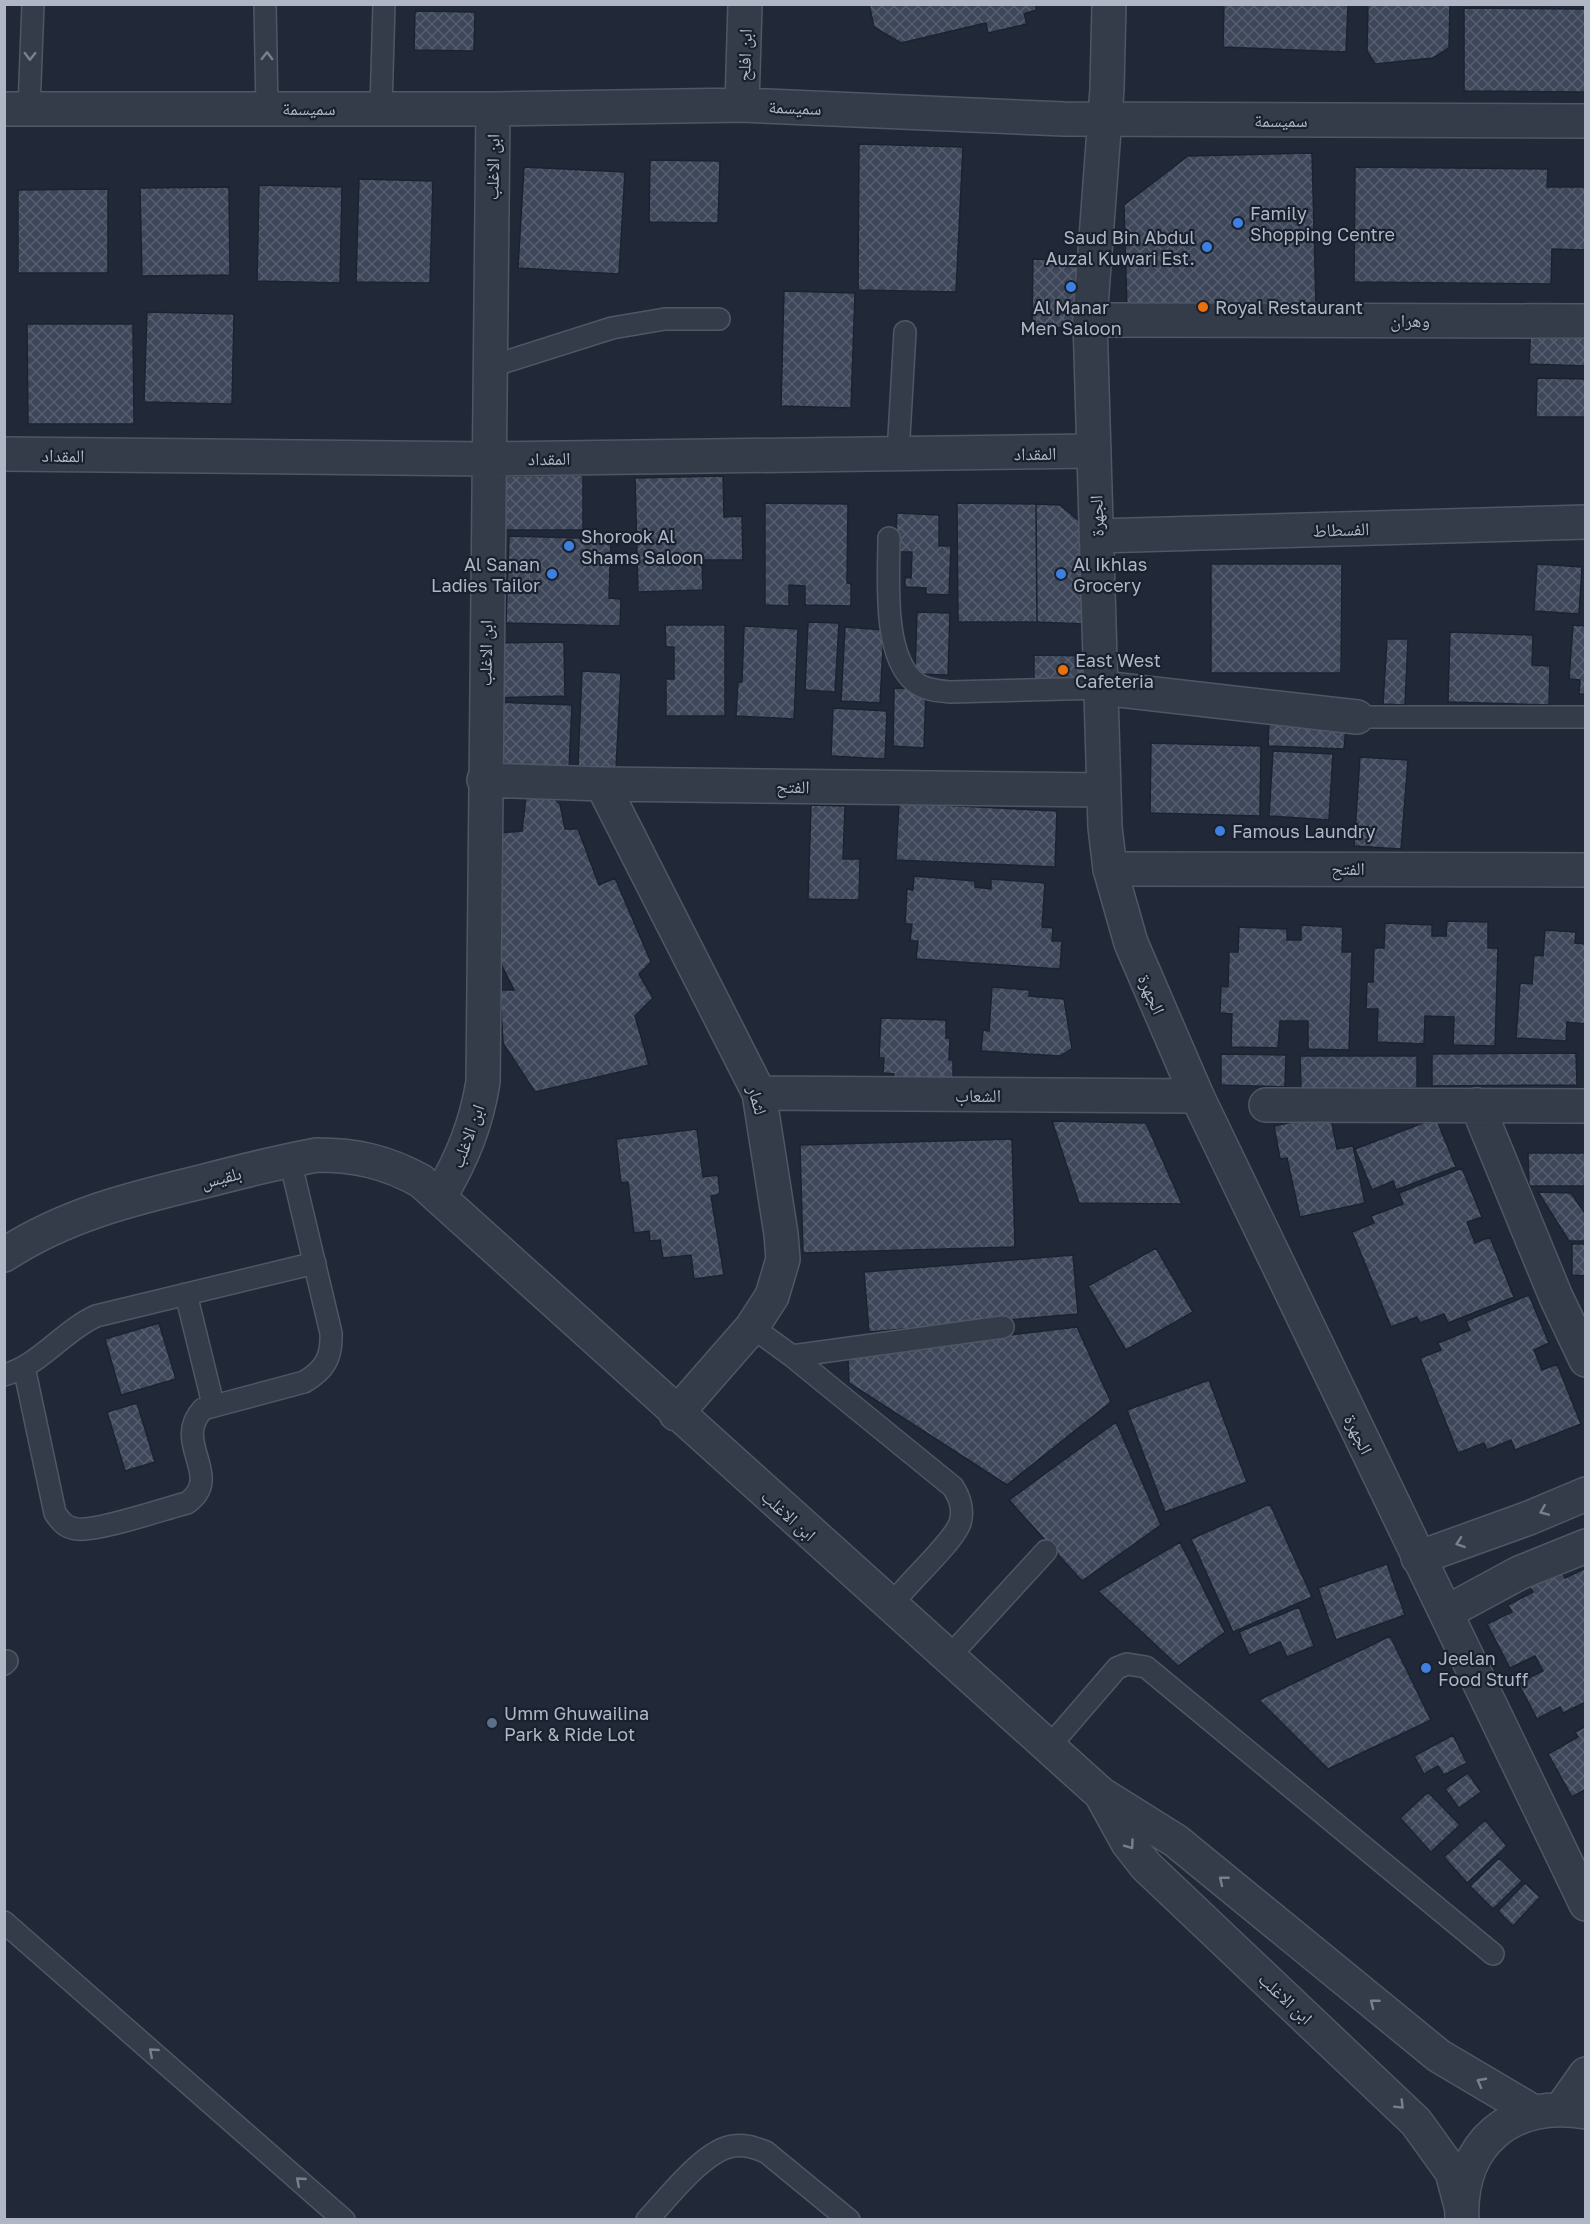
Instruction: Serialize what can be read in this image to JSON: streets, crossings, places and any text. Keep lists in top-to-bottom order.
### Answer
{
  "streets": {
    "street": [
      "ابن افلح",
      "سميسمة",
      "ابن الاغلب",
      "وهران",
      "المقداد",
      "الجهرة",
      "الفسطاط",
      "الفتح",
      "الشعاب",
      "لثمار",
      "بلقيس"
    ]
  },
  "crossings": [
    ["ابن افلح", "سميسمة"],
    ["سميسمة", "ابن الاغلب"],
    ["سميسمة", "الجهرة"],
    ["ابن الاغلب", "المقداد"],
    ["ابن الاغلب", "الفتح"],
    ["ابن الاغلب", "لثمار"],
    ["ابن الاغلب", "بلقيس"],
    ["وهران", "الجهرة"],
    ["المقداد", "الجهرة"],
    ["الجهرة", "الفسطاط"],
    ["الجهرة", "الفتح"],
    ["الجهرة", "الشعاب"],
    ["الفتح", "لثمار"],
    ["الشعاب", "لثمار"]
  ],
  "places": [
    "Family Shopping Centre",
    "Saud Bin Abdul Auzal Kuwari Est.",
    "Al Manar Men Saloon",
    "Royal Restaurant",
    "Shorook Al Shams Saloon",
    "Al Sanan Ladies Tailor",
    "Al Ikhlas Grocery",
    "East West Cafeteria",
    "Famous Laundry",
    "Jeelan Food Stuff",
    "Umm Ghuwailina Park & Ride Lot"
  ]
}
